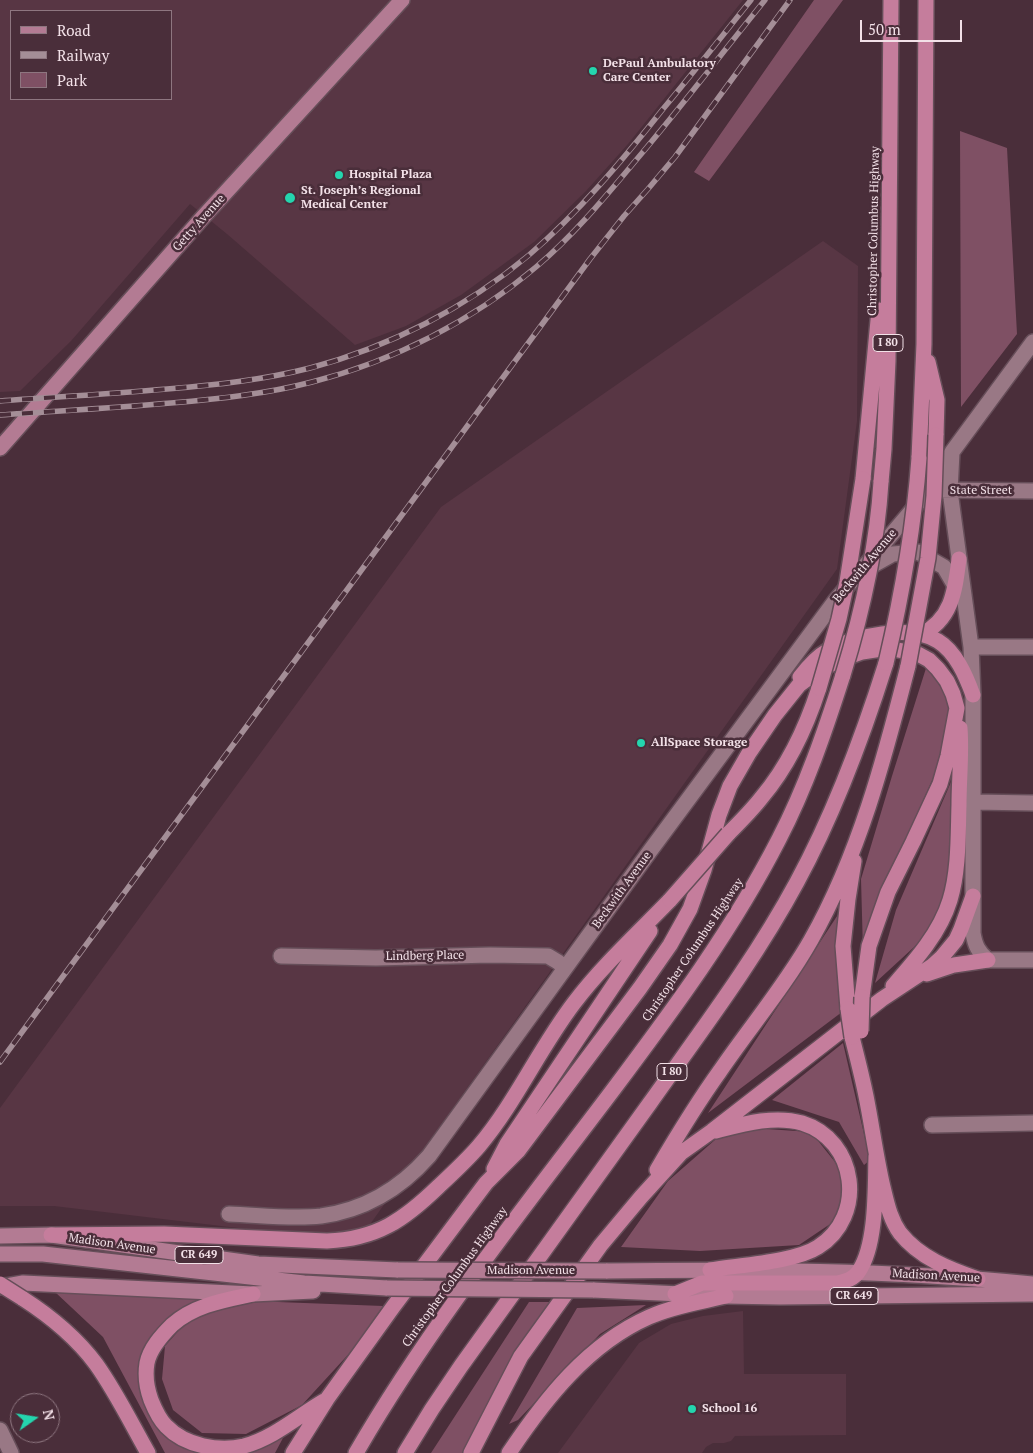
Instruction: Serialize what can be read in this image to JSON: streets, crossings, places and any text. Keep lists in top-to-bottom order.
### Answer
{
  "streets": {
    "highway": ["Christopher Columbus Highway", "I 80"],
    "main road": ["Getty Avenue", "Madison Avenue", "CR 649"],
    "street": ["State Street", "Beckwith Avenue", "Lindberg Place"]
  },
  "crossings": [
    ["State Street", "Beckwith Avenue"],
    ["Beckwith Avenue", "Lindberg Place"]
  ],
  "places": [
    "DePaul Ambulatory Care Center",
    "Hospital Plaza",
    "St. Joseph’s Regional Medical Center",
    "AllSpace Storage",
    "School 16"
  ],
  "legend": ["Road", "Railway", "Park"],
  "scale_bar": "50 m",
  "north": "right"
}
